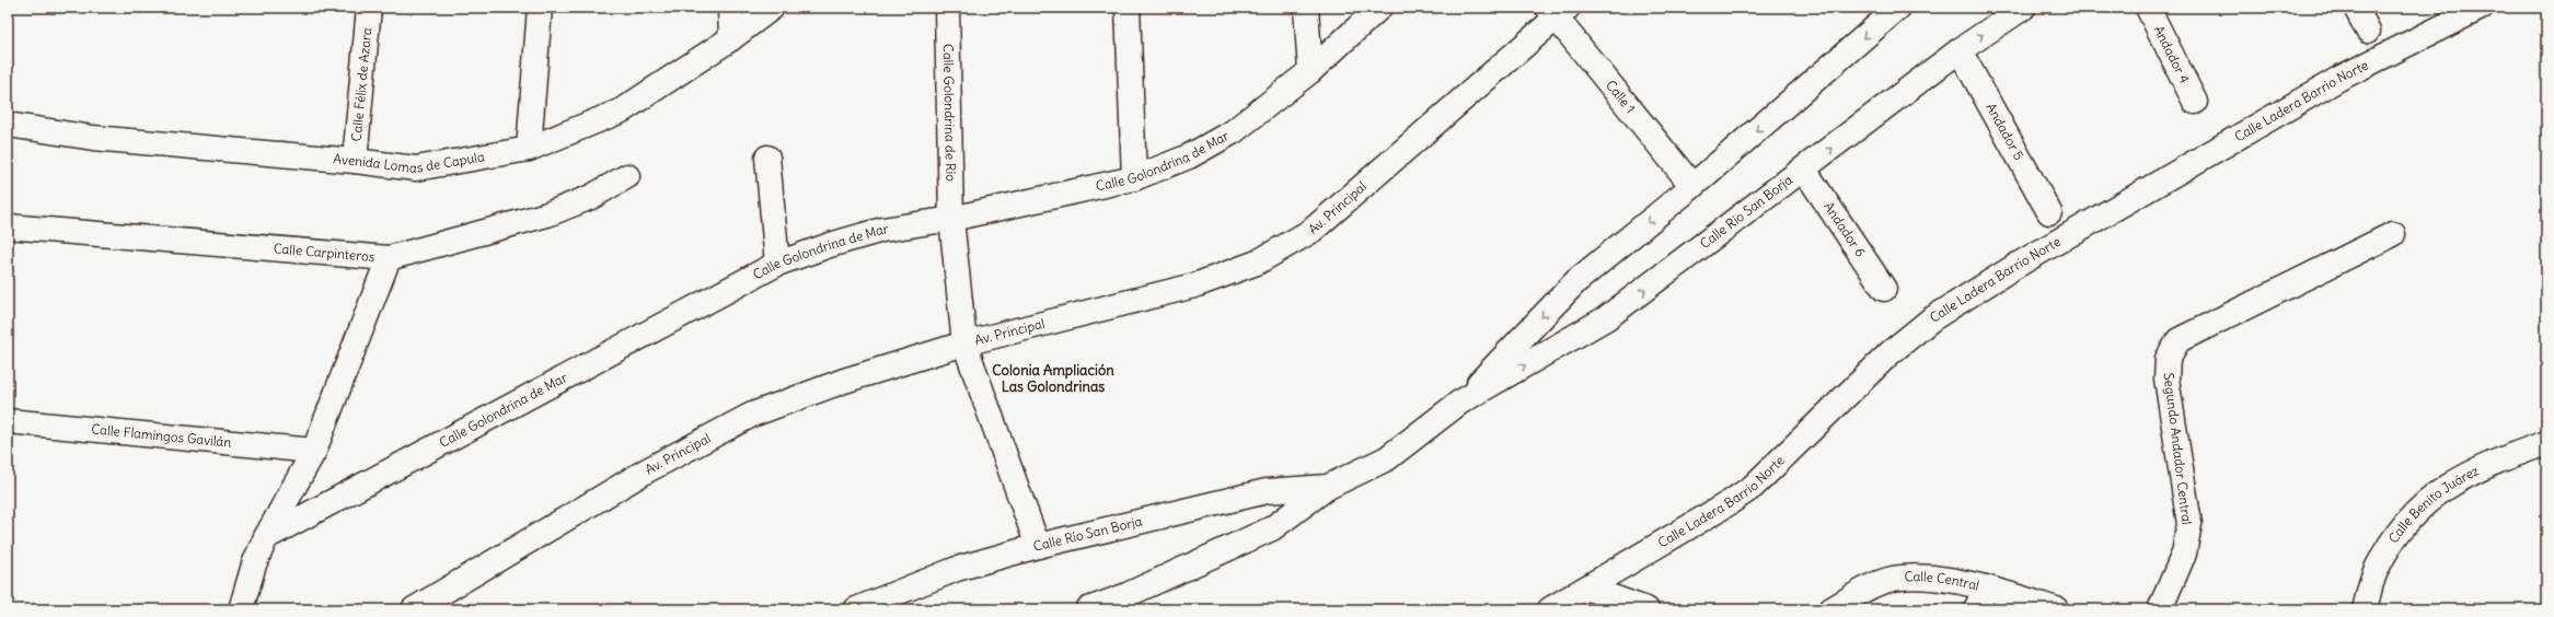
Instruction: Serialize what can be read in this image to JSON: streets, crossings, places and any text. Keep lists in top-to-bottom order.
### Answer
{
  "streets": {
    "street": [
      "Andador 4",
      "Calle Félix de Azara",
      "Calle 1",
      "Calle Ladera Barrio Norte",
      "Calle Golondrina de Río",
      "Andador 5",
      "Avenida Lomas de Capula",
      "Calle Golondrina de Mar",
      "Av. Principal",
      "Calle Río San Borja",
      "Andador 6",
      "Calle Carpinteros",
      "Calle Flamingos Gavilán",
      "Segundo Andador Central",
      "Calle Benito Juárez",
      "Calle Central"
    ]
  },
  "crossings": [
    ["Calle Félix de Azara", "Avenida Lomas de Capula"],
    ["Calle 1", "Av. Principal"],
    ["Calle 1", "Calle Río San Borja"],
    ["Calle Golondrina de Río", "Calle Golondrina de Mar"],
    ["Calle Golondrina de Río", "Av. Principal"],
    ["Calle Golondrina de Río", "Calle Río San Borja"],
    ["Andador 5", "Calle Río San Borja"],
    ["Calle Río San Borja", "Andador 6"]
  ],
  "districts": ["Colonia Ampliación Las Golondrinas"]
}
